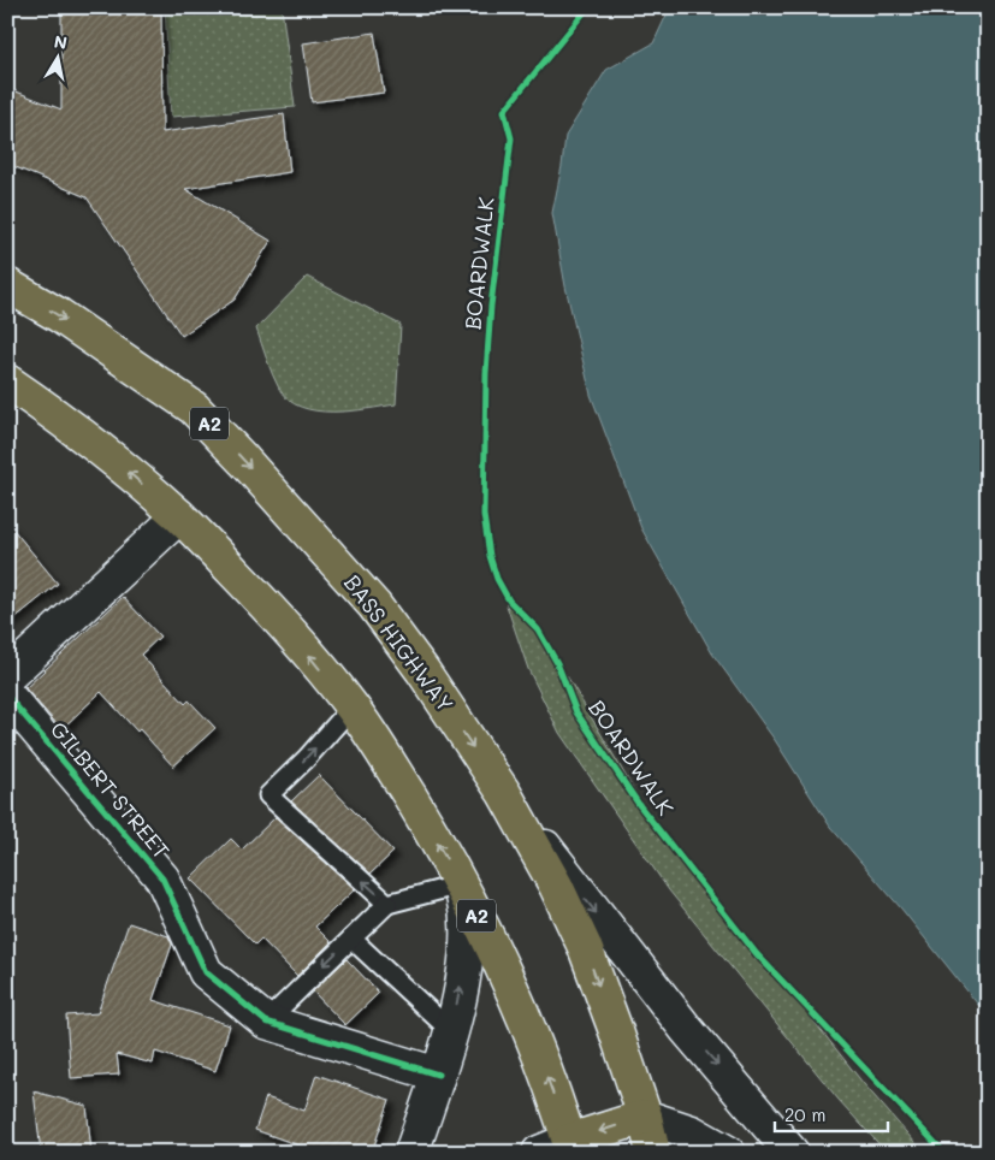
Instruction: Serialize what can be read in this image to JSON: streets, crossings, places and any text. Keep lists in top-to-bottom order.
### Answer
{
  "streets": {
    "highway": ["A2", "BASS HIGHWAY"],
    "street": ["GILBERT STREET"],
    "cycle path": ["BOARDWALK"]
  },
  "scale_bar": "20 m",
  "north": "top"
}
